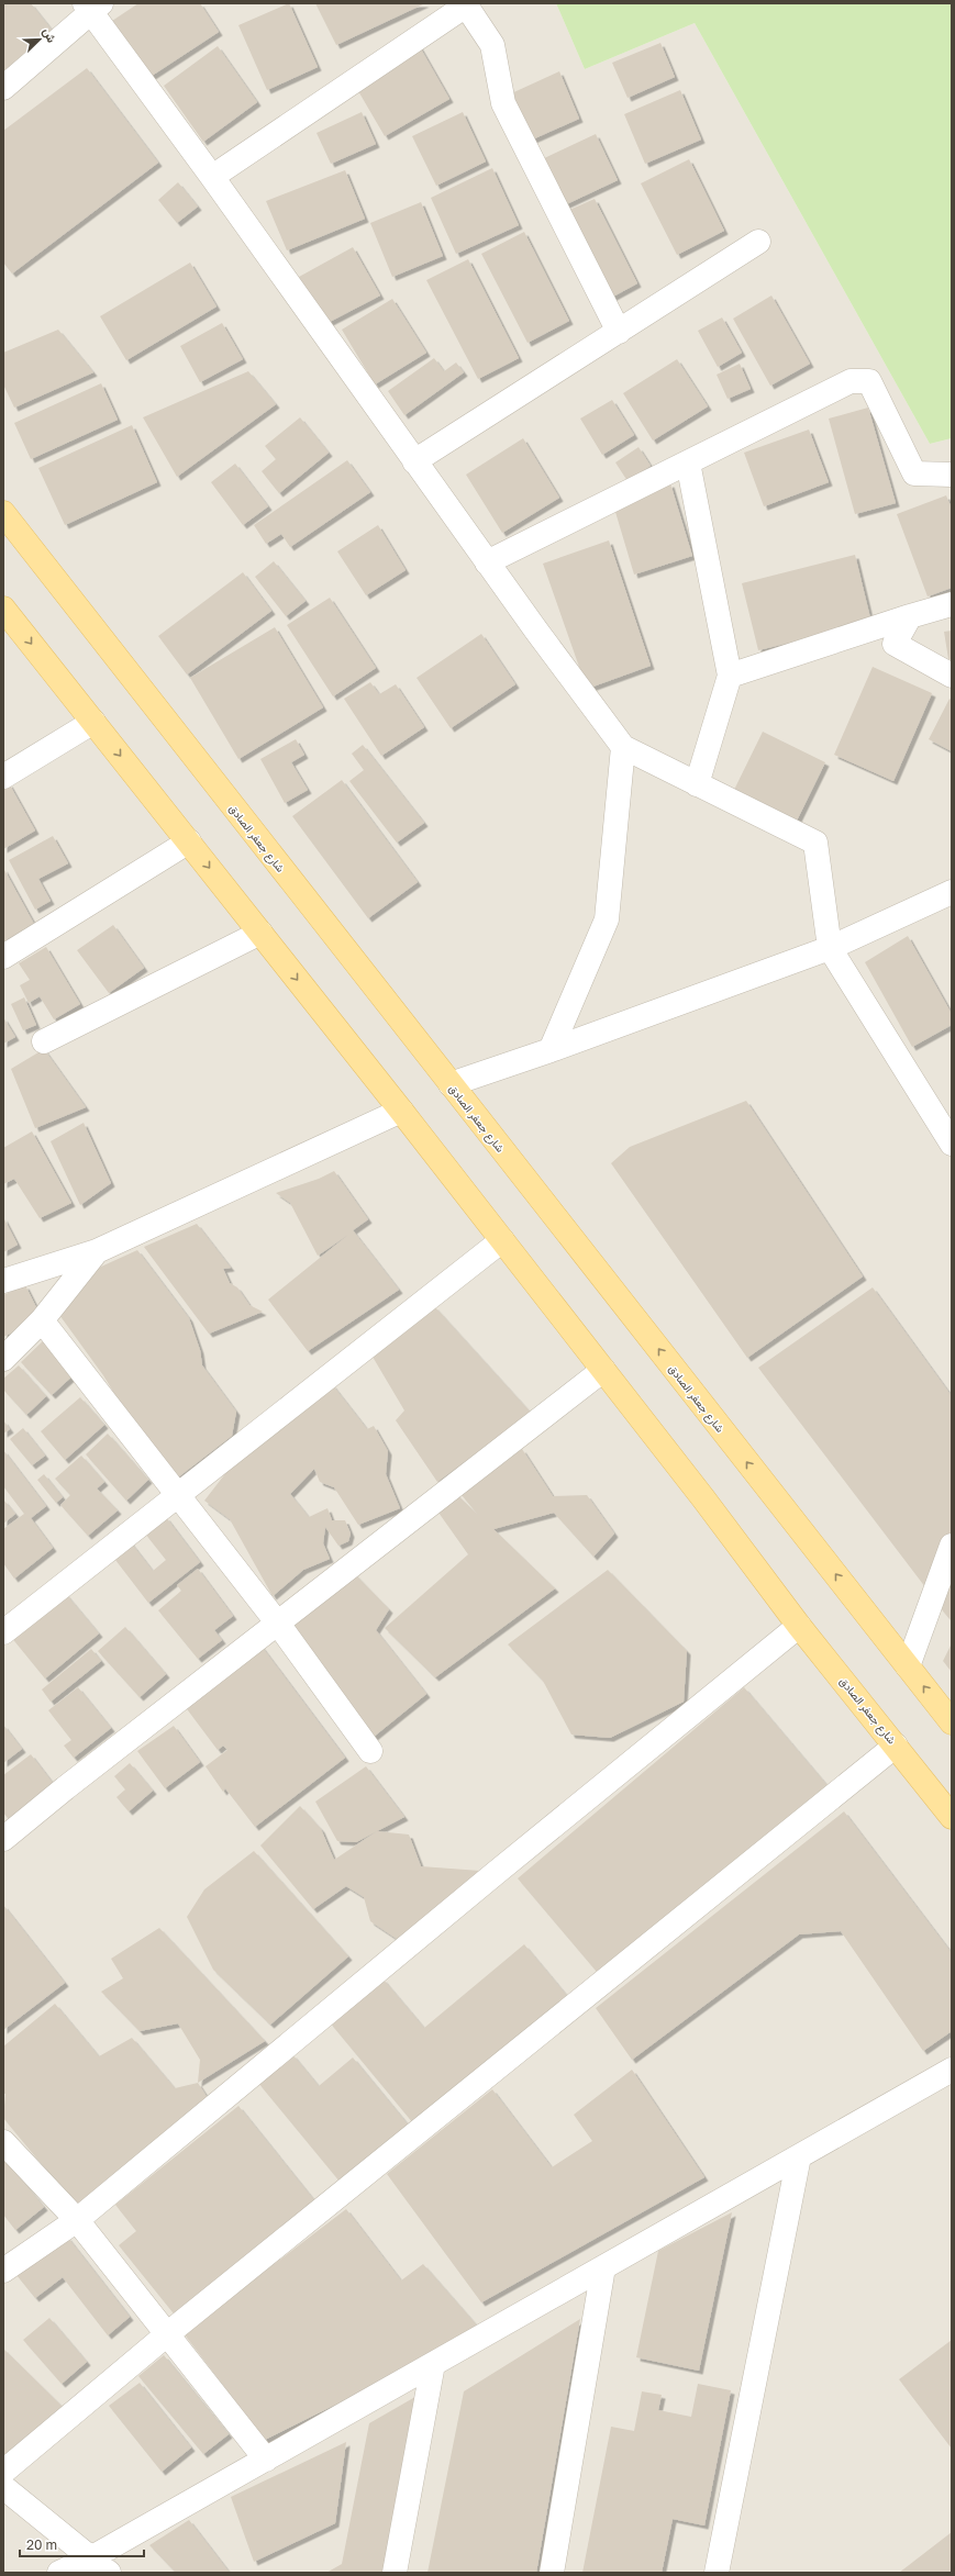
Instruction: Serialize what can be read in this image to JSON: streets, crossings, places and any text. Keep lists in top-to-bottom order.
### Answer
{
  "streets": {
    "main road": ["شارع جعفر الصادق"]
  },
  "scale_bar": "20 m",
  "north": "top right"
}
